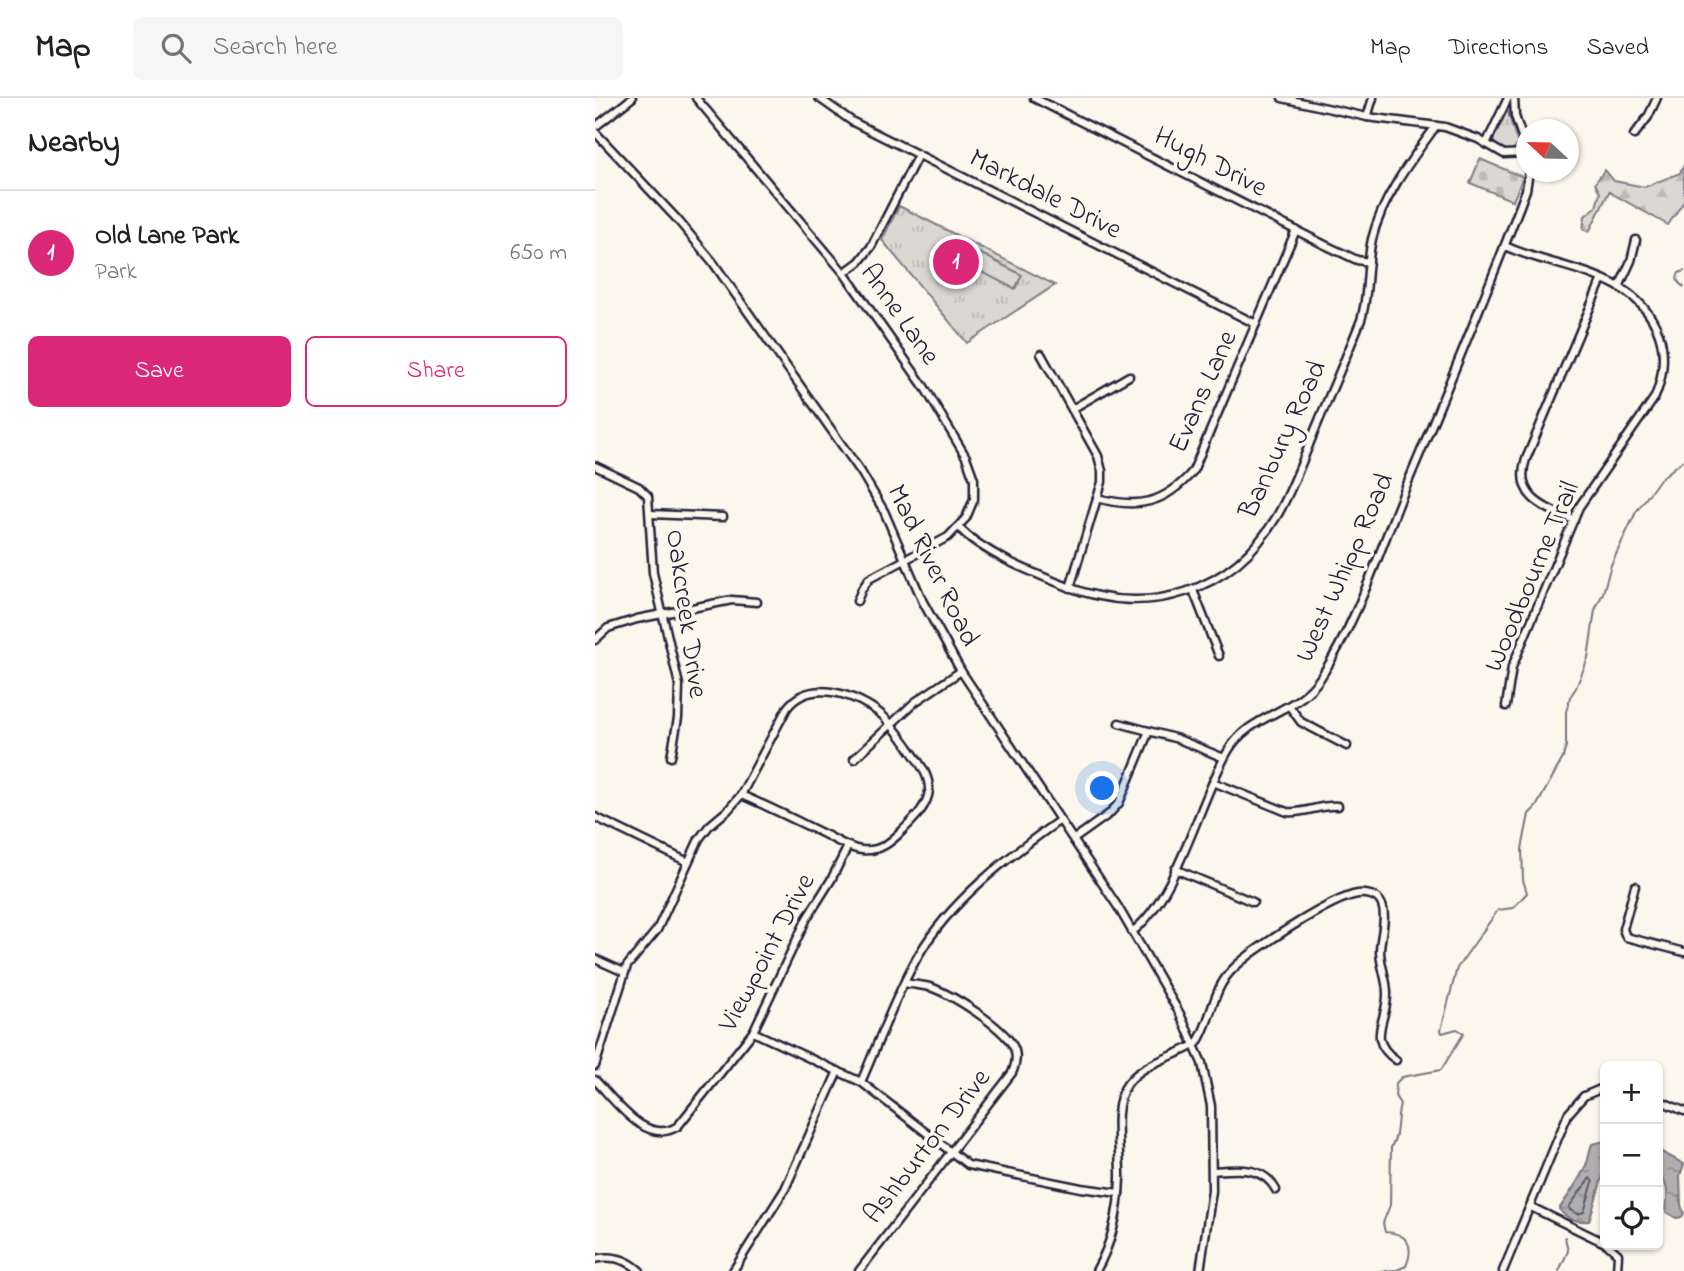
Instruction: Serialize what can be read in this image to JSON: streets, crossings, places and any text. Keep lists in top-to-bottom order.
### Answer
{
  "streets": {
    "street": [
      "Hugh Drive",
      "Markdale Drive",
      "Anne Lane",
      "Evans Lane",
      "Banbury Road",
      "Mad River Road",
      "West Whipp Road",
      "Woodbourne Trail",
      "Oakcreek Drive",
      "Viewpoint Drive",
      "Ashburton Drive"
    ]
  },
  "crossings": [
    ["Hugh Drive", "Evans Lane"],
    ["Hugh Drive", "Banbury Road"],
    ["Markdale Drive", "Evans Lane"],
    ["Anne Lane", "Banbury Road"],
    ["Mad River Road", "West Whipp Road"],
    ["West Whipp Road", "Woodbourne Trail"]
  ],
  "north": "left",
  "page": {
    "header": "Map",
    "search": "Search here",
    "nav": ["Map", "Directions", "Saved"],
    "heading": "Nearby",
    "list": [
      {
        "mark": "1",
        "name": "Old Lane Park",
        "note": "Park",
        "value": "650 m"
      }
    ],
    "pins": "1",
    "buttons": ["Save", "Share"],
    "map_buttons": ["+", "−"]
  }
}
